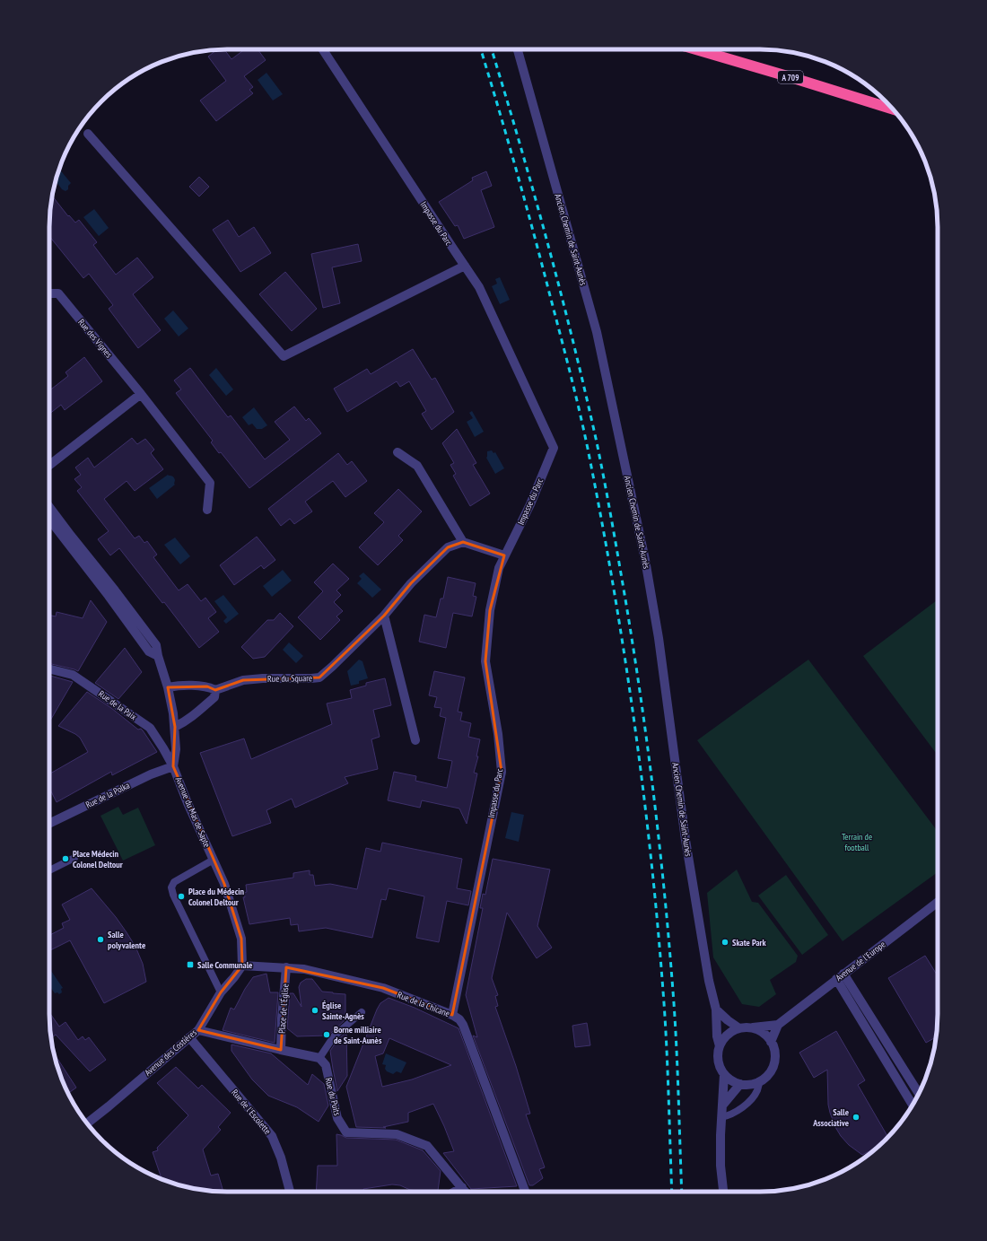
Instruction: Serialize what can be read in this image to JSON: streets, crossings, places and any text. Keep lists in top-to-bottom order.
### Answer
{
  "streets": {
    "highway": ["A 709"],
    "street": [
      "Impasse du Parc",
      "Ancien Chemin de Saint-Aunès",
      "Rue des Vignes",
      "Rue du Square",
      "Rue de la Paix",
      "Rue de la Polka",
      "Avenue du Mas de Sapte",
      "Avenue de l'Europe",
      "Rue de la Chicane",
      "Place de l'Église",
      "Avenue des Costières",
      "Rue du Puits",
      "Rue de l'Escolette"
    ]
  },
  "crossings": [
    ["Impasse du Parc", "Rue de la Chicane"],
    ["Ancien Chemin de Saint-Aunès", "Avenue de l'Europe"],
    ["Rue de la Paix", "Rue de la Polka"],
    ["Rue de la Paix", "Avenue du Mas de Sapte"],
    ["Rue de la Polka", "Avenue du Mas de Sapte"],
    ["Avenue du Mas de Sapte", "Rue de la Chicane"],
    ["Avenue du Mas de Sapte", "Avenue des Costières"],
    ["Rue de la Chicane", "Place de l'Église"],
    ["Rue de la Chicane", "Avenue des Costières"],
    ["Avenue des Costières", "Rue de l'Escolette"]
  ],
  "parks": ["Terrain de football"],
  "places": {
    "other": [
      "Place Médecin Colonel Deltour",
      "Place du Médecin Colonel Deltour",
      "Salle polyvalente",
      "Skate Park",
      "Église Sainte-Agnès",
      "Borne milliaire de Saint-Aunès",
      "Salle Associative"
    ],
    "transit": ["Salle Communale"]
  }
}
